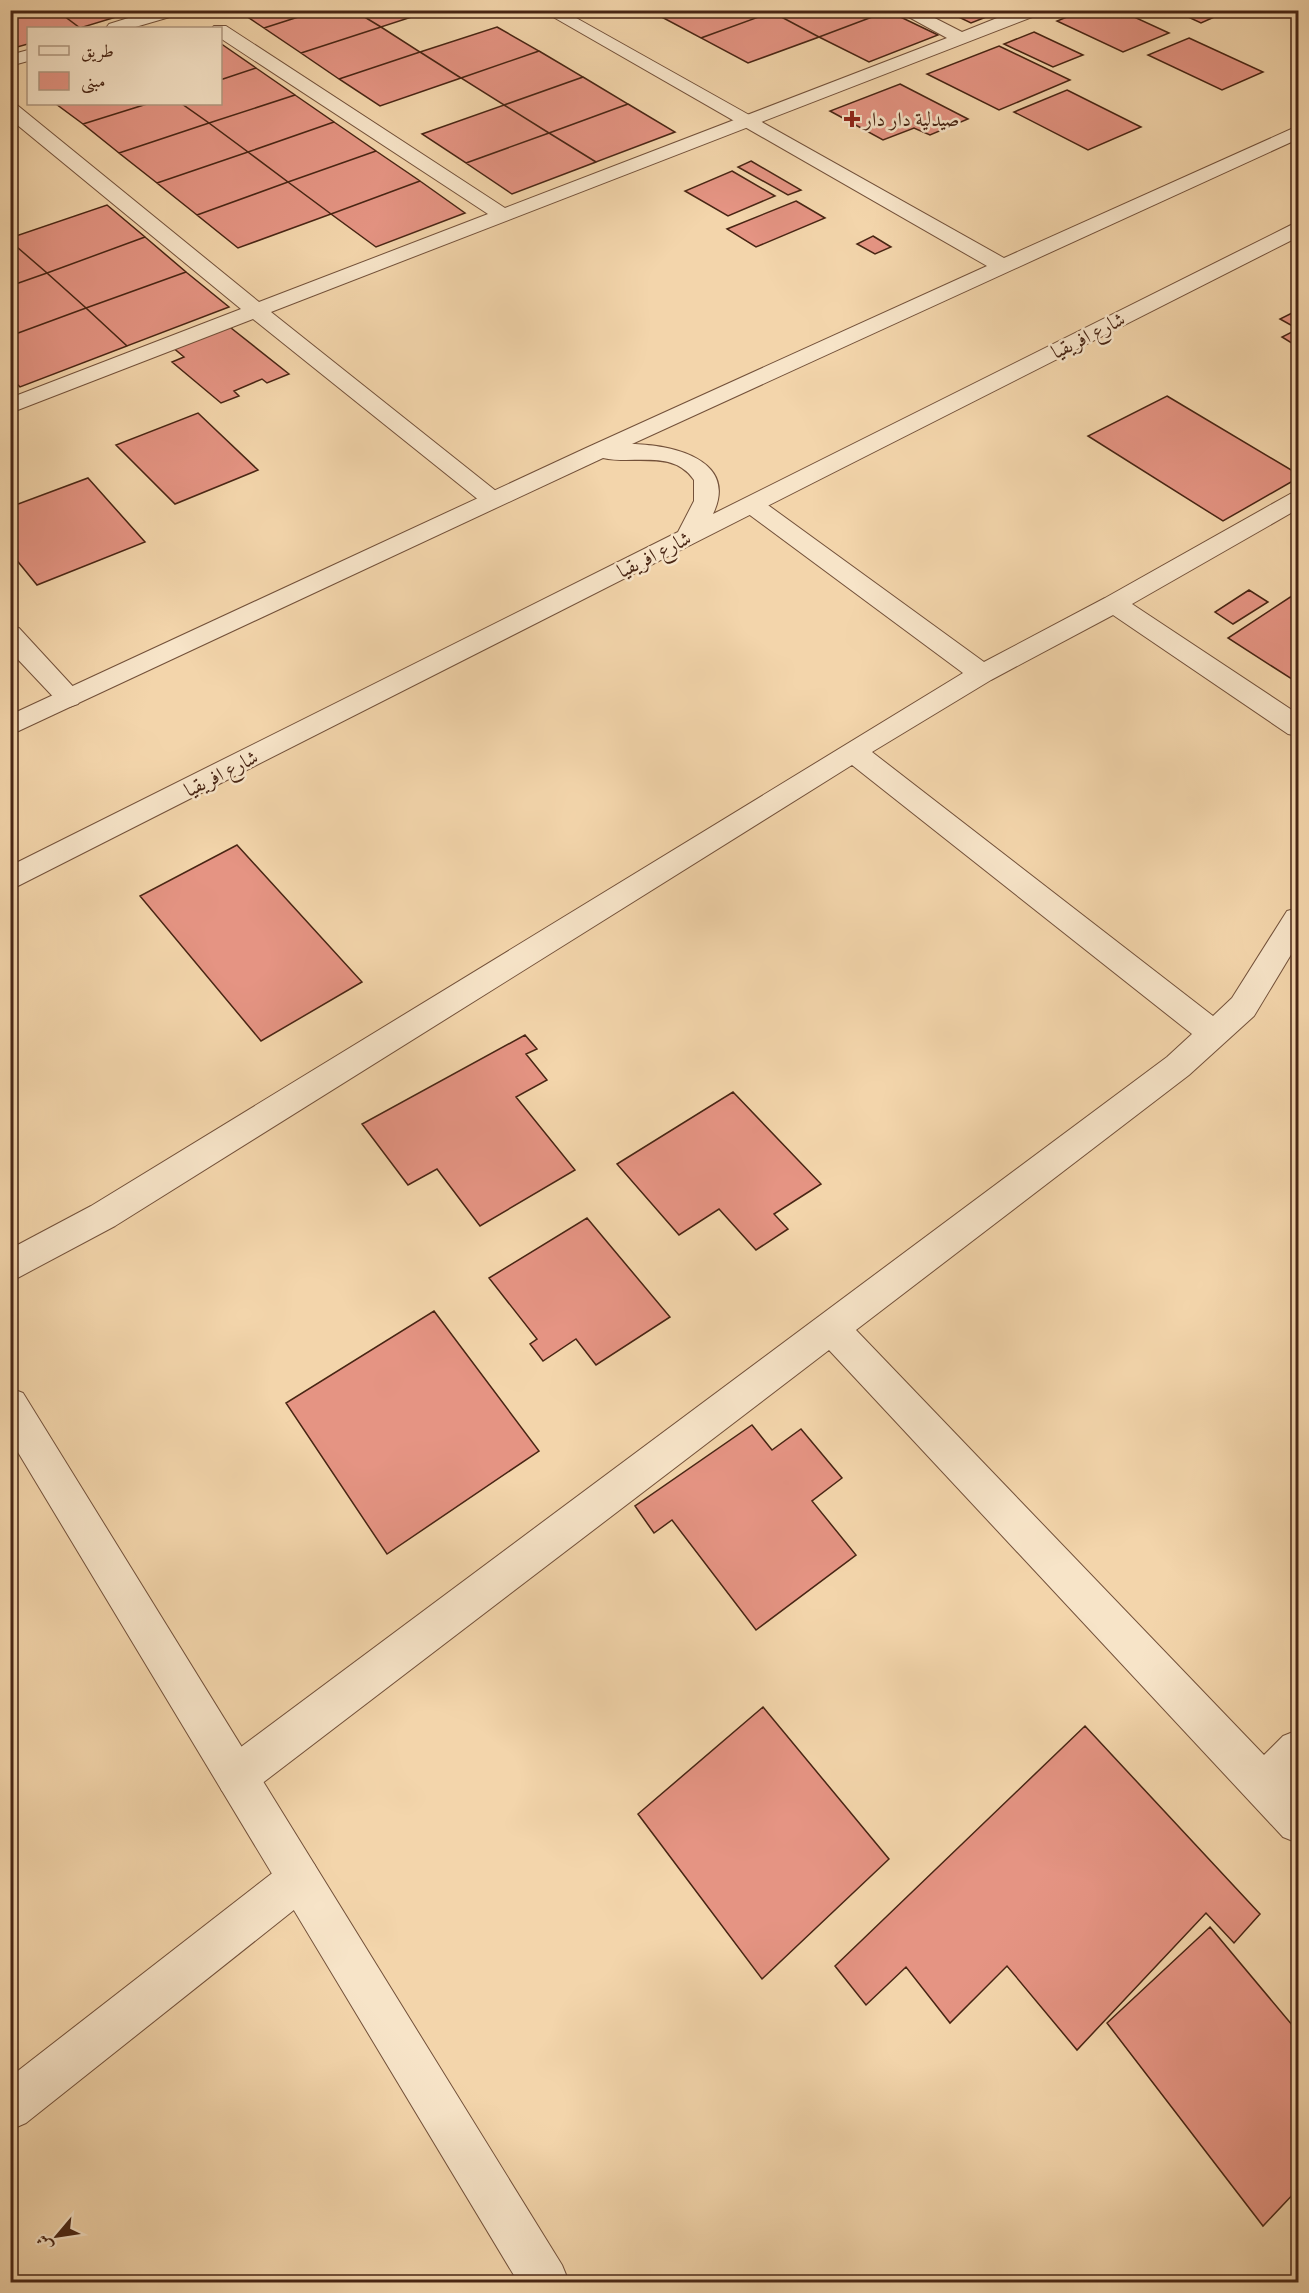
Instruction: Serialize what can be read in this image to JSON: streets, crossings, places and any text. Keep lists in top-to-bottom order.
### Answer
{
  "streets": {
    "street": ["شارع افريقيا"]
  },
  "places": {
    "health": ["صيدلية دار دار"]
  },
  "legend": ["طريق", "مبنى"],
  "north": "bottom left"
}
